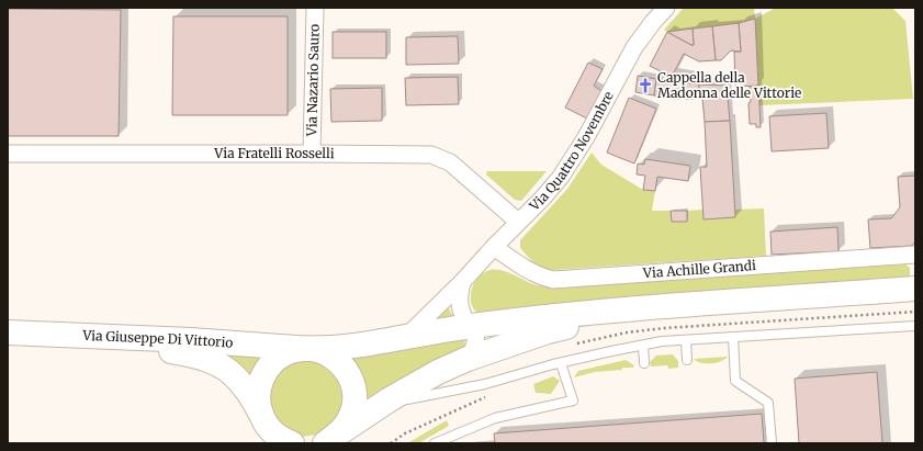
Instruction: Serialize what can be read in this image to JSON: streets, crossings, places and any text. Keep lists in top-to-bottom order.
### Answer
{
  "streets": {
    "main road": ["Via Giuseppe Di Vittorio"],
    "street": [
      "Via Nazario Sauro",
      "Via Quattro Novembre",
      "Via Fratelli Rosselli",
      "Via Achille Grandi"
    ]
  },
  "crossings": [
    ["Via Nazario Sauro", "Via Fratelli Rosselli"],
    ["Via Quattro Novembre", "Via Fratelli Rosselli"],
    ["Via Quattro Novembre", "Via Achille Grandi"]
  ],
  "places": {
    "church": ["Cappella della Madonna delle Vittorie"]
  }
}
